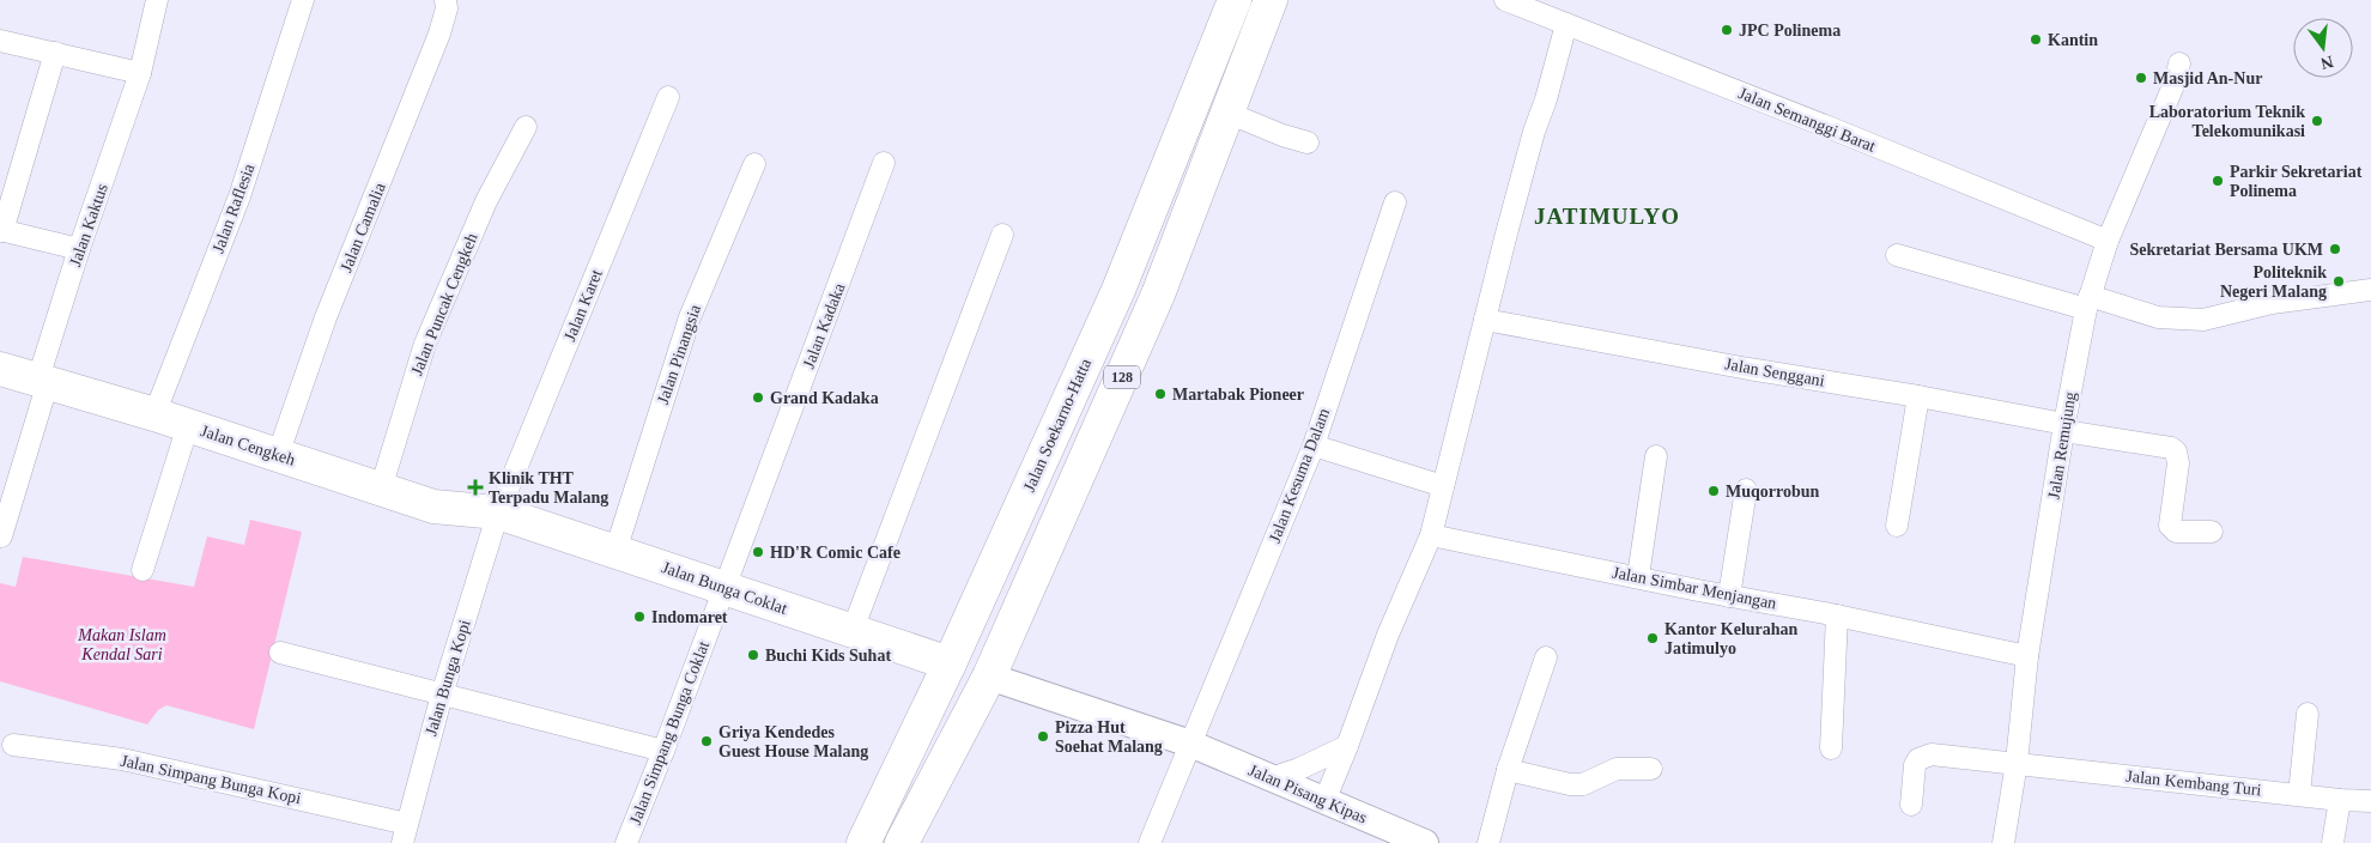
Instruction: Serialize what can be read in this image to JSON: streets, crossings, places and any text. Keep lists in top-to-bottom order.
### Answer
{
  "streets": {
    "main road": [
      "128",
      "Jalan Soekarno-Hatta",
      "Jalan Cengkeh",
      "Jalan Bunga Coklat"
    ],
    "street": [
      "Jalan Semanggi Barat",
      "Jalan Raflesia",
      "Jalan Kaktus",
      "Jalan Camalia",
      "Jalan Puncak Cengkeh",
      "Jalan Karet",
      "Jalan Kadaka",
      "Jalan Pinangsia",
      "Jalan Senggani",
      "Jalan Remujung",
      "Jalan Kesuma Dalam",
      "Jalan Simbar Menjangan",
      "Jalan Bunga Kopi",
      "Jalan Simpang Bunga Coklat",
      "Jalan Simpang Bunga Kopi",
      "Jalan Kembang Turi",
      "Jalan Pisang Kipas"
    ]
  },
  "crossings": [
    ["Jalan Semanggi Barat", "Jalan Remujung"],
    ["Jalan Raflesia", "Jalan Cengkeh"],
    ["Jalan Kaktus", "Jalan Cengkeh"],
    ["Jalan Camalia", "Jalan Cengkeh"],
    ["Jalan Puncak Cengkeh", "Jalan Cengkeh"],
    ["Jalan Karet", "Jalan Cengkeh"],
    ["Jalan Karet", "Jalan Bunga Coklat"],
    ["Jalan Karet", "Jalan Bunga Kopi"],
    ["Jalan Kadaka", "Jalan Bunga Coklat"],
    ["Jalan Kadaka", "Jalan Simpang Bunga Coklat"],
    ["Jalan Pinangsia", "Jalan Bunga Coklat"],
    ["Jalan Senggani", "Jalan Remujung"],
    ["Jalan Soekarno-Hatta", "Jalan Bunga Coklat"],
    ["Jalan Cengkeh", "Jalan Bunga Coklat"],
    ["Jalan Cengkeh", "Jalan Bunga Kopi"],
    ["Jalan Remujung", "Jalan Simbar Menjangan"],
    ["Jalan Remujung", "Jalan Kembang Turi"],
    ["Jalan Kesuma Dalam", "Jalan Pisang Kipas"],
    ["Jalan Bunga Coklat", "Jalan Bunga Kopi"],
    ["Jalan Bunga Coklat", "Jalan Simpang Bunga Coklat"],
    ["Jalan Bunga Kopi", "Jalan Simpang Bunga Kopi"]
  ],
  "districts": ["JATIMULYO"],
  "parks": ["Makan Islam Kendal Sari"],
  "places": {
    "other": [
      "JPC Polinema",
      "Kantin",
      "Masjid An-Nur",
      "Laboratorium Teknik Telekomunikasi",
      "Parkir Sekretariat Polinema",
      "Sekretariat Bersama UKM",
      "Politeknik Negeri Malang",
      "Martabak Pioneer",
      "Grand Kadaka",
      "Muqorrobun",
      "HD'R Comic Cafe",
      "Indomaret",
      "Kantor Kelurahan Jatimulyo",
      "Buchi Kids Suhat",
      "Pizza Hut Soehat Malang",
      "Griya Kendedes Guest House Malang"
    ],
    "health": ["Klinik THT Terpadu Malang"]
  },
  "north": "bottom"
}
